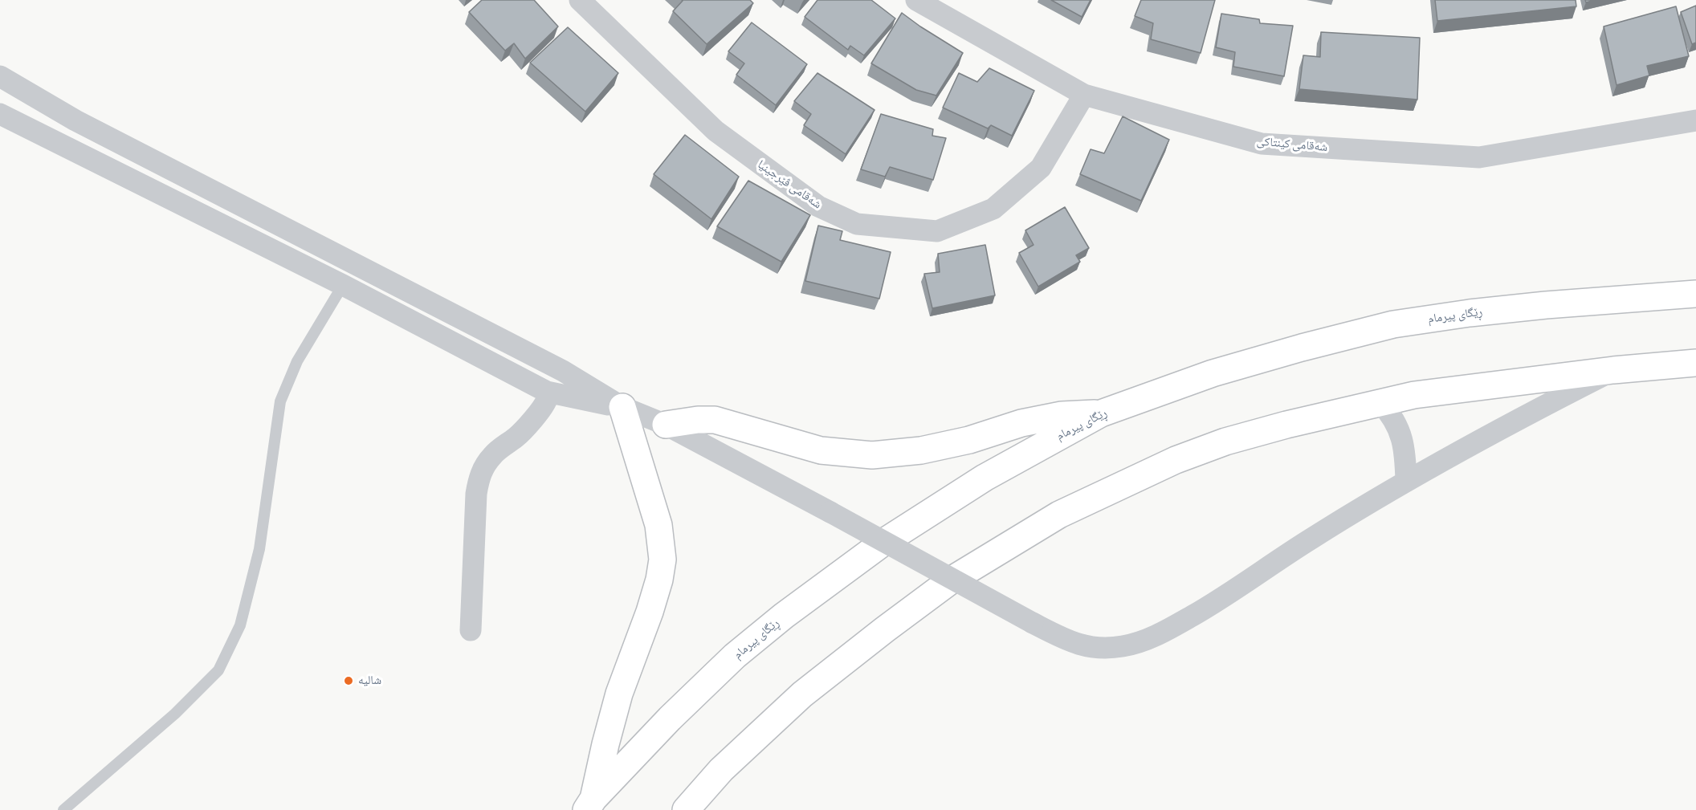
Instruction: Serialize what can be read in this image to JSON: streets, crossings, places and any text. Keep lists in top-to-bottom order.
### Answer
{
  "streets": {
    "highway": ["ڕێگای پیرمام"],
    "street": ["شەقامی کینتاکی", "شەقامی ڤێرجینیا"]
  },
  "crossings": [
    ["شەقامی کینتاکی", "شەقامی ڤێرجینیا"]
  ],
  "places": ["شاليه"]
}
